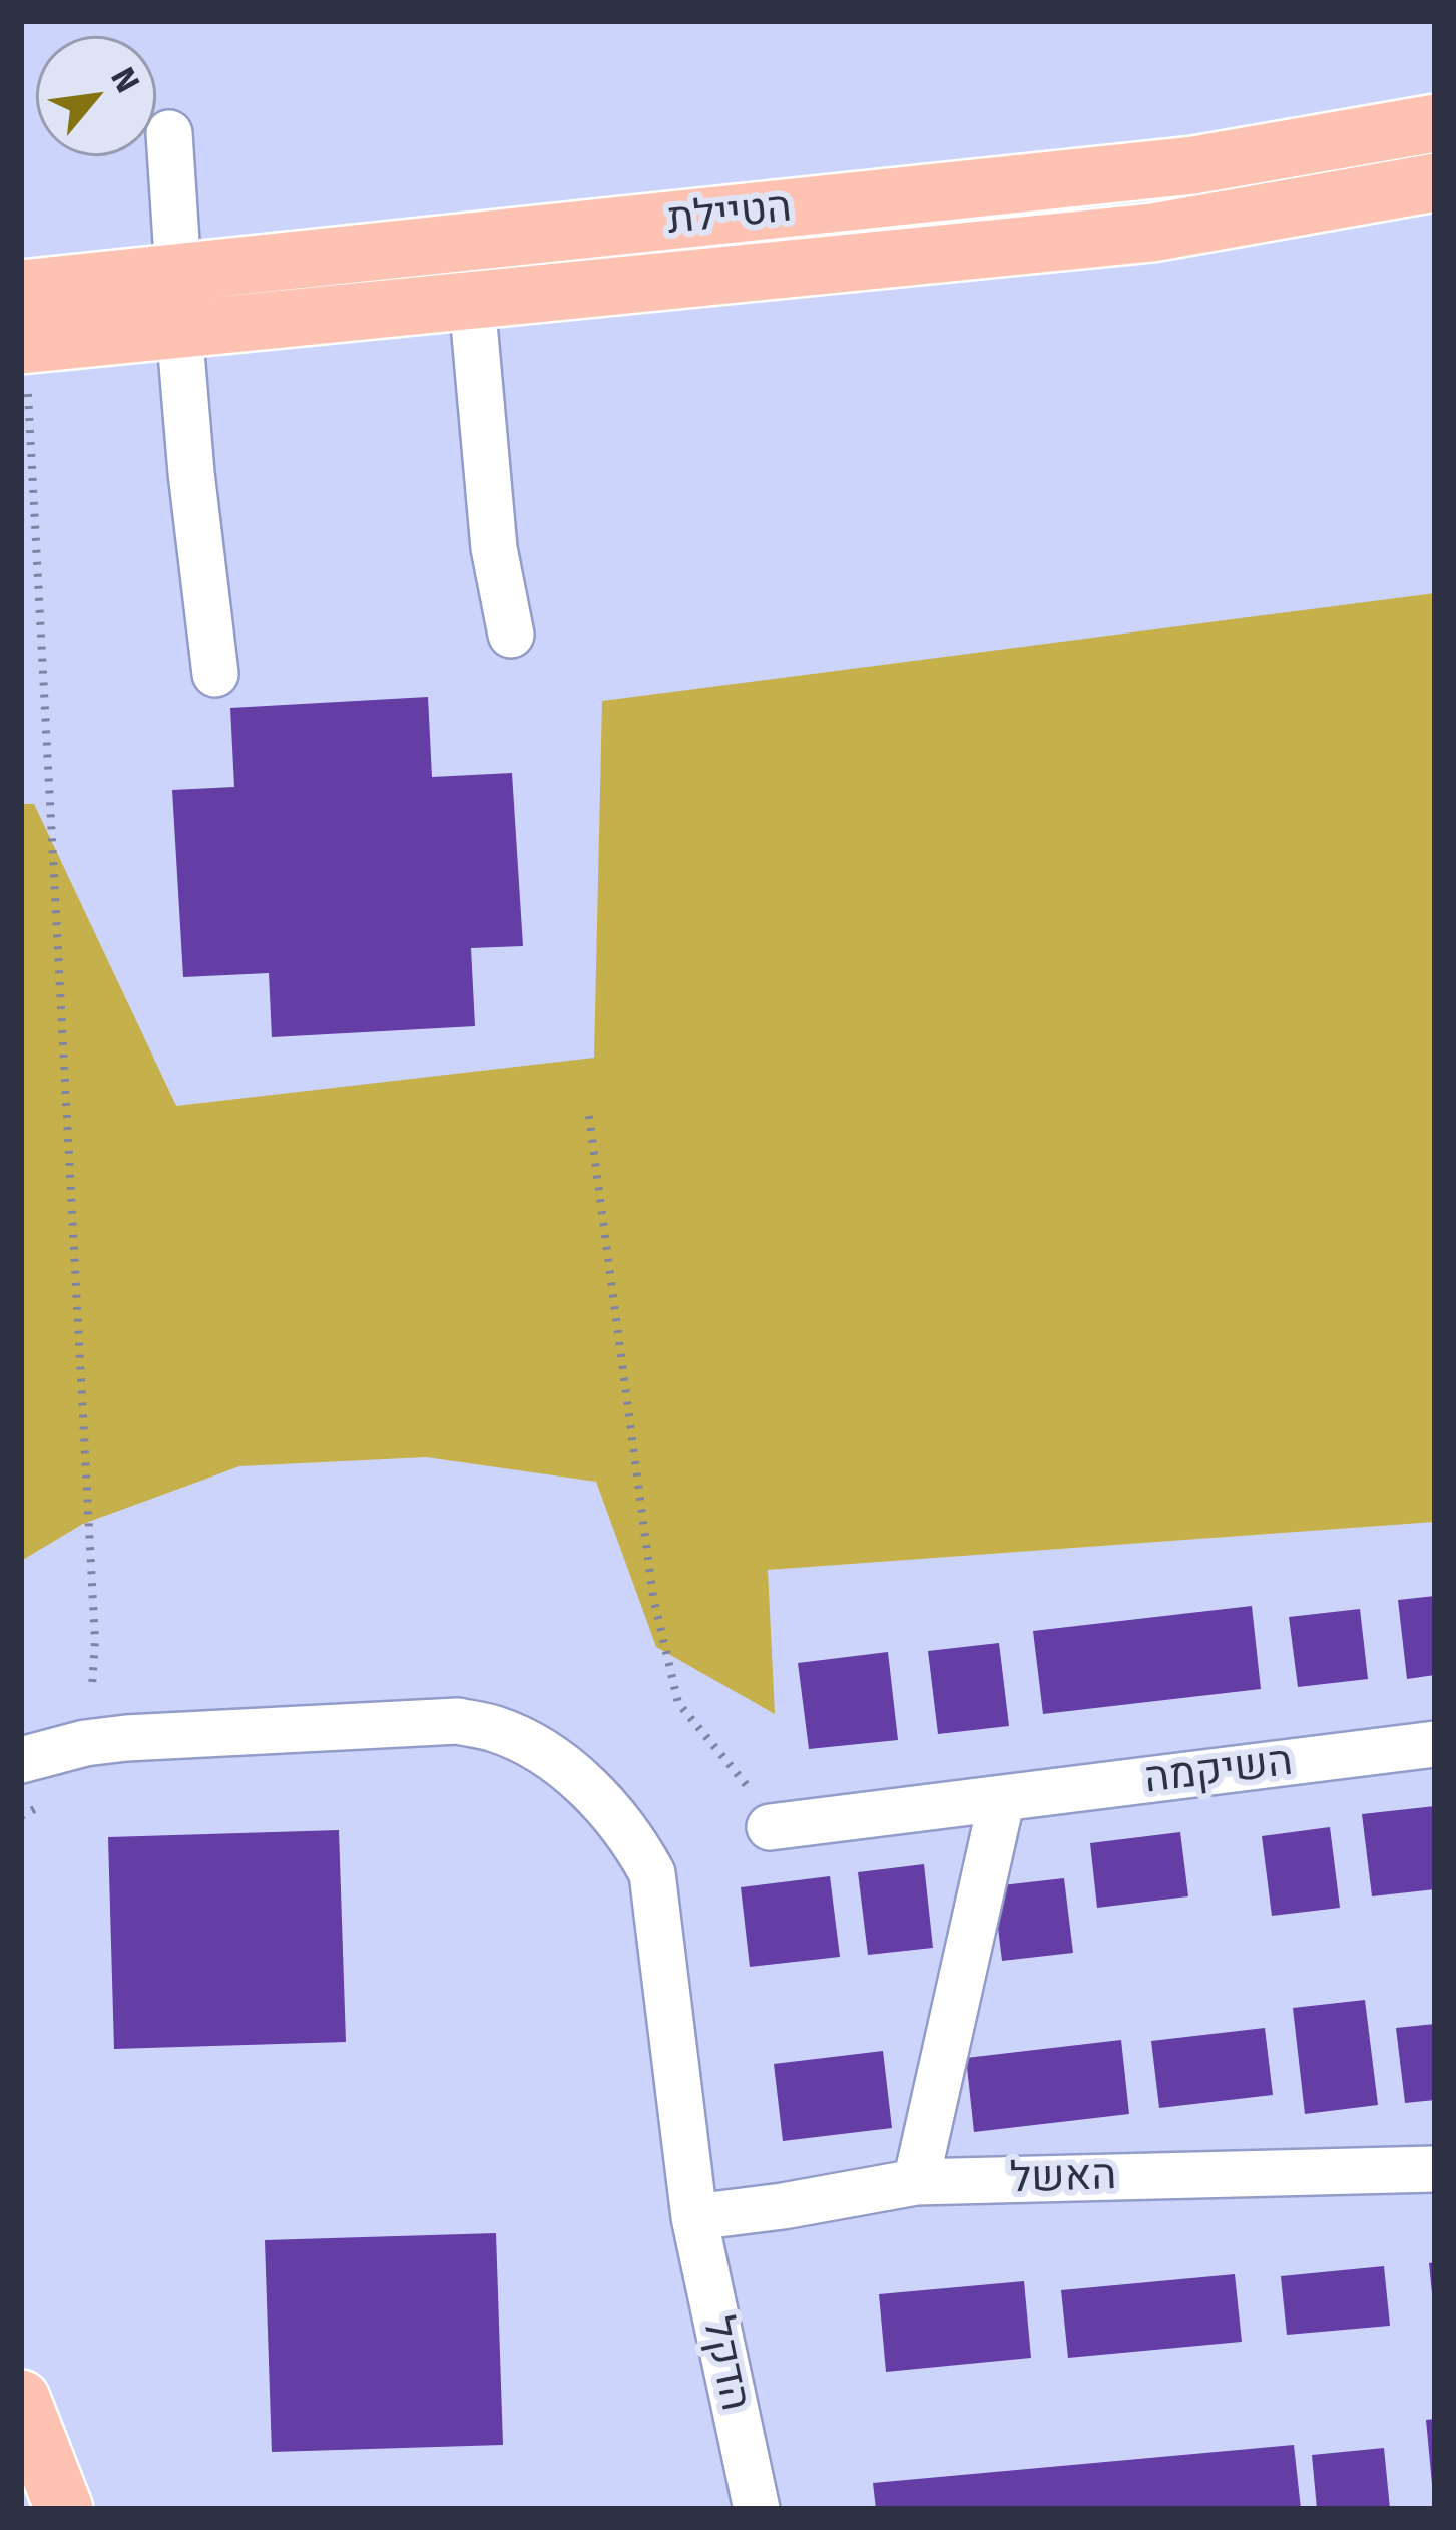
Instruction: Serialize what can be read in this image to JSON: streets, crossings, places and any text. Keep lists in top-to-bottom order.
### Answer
{
  "streets": {
    "main road": ["הטיילת"],
    "street": ["השיקמה", "האשל", "הדקל"]
  },
  "crossings": [
    ["האשל", "הדקל"]
  ],
  "north": "top right"
}
